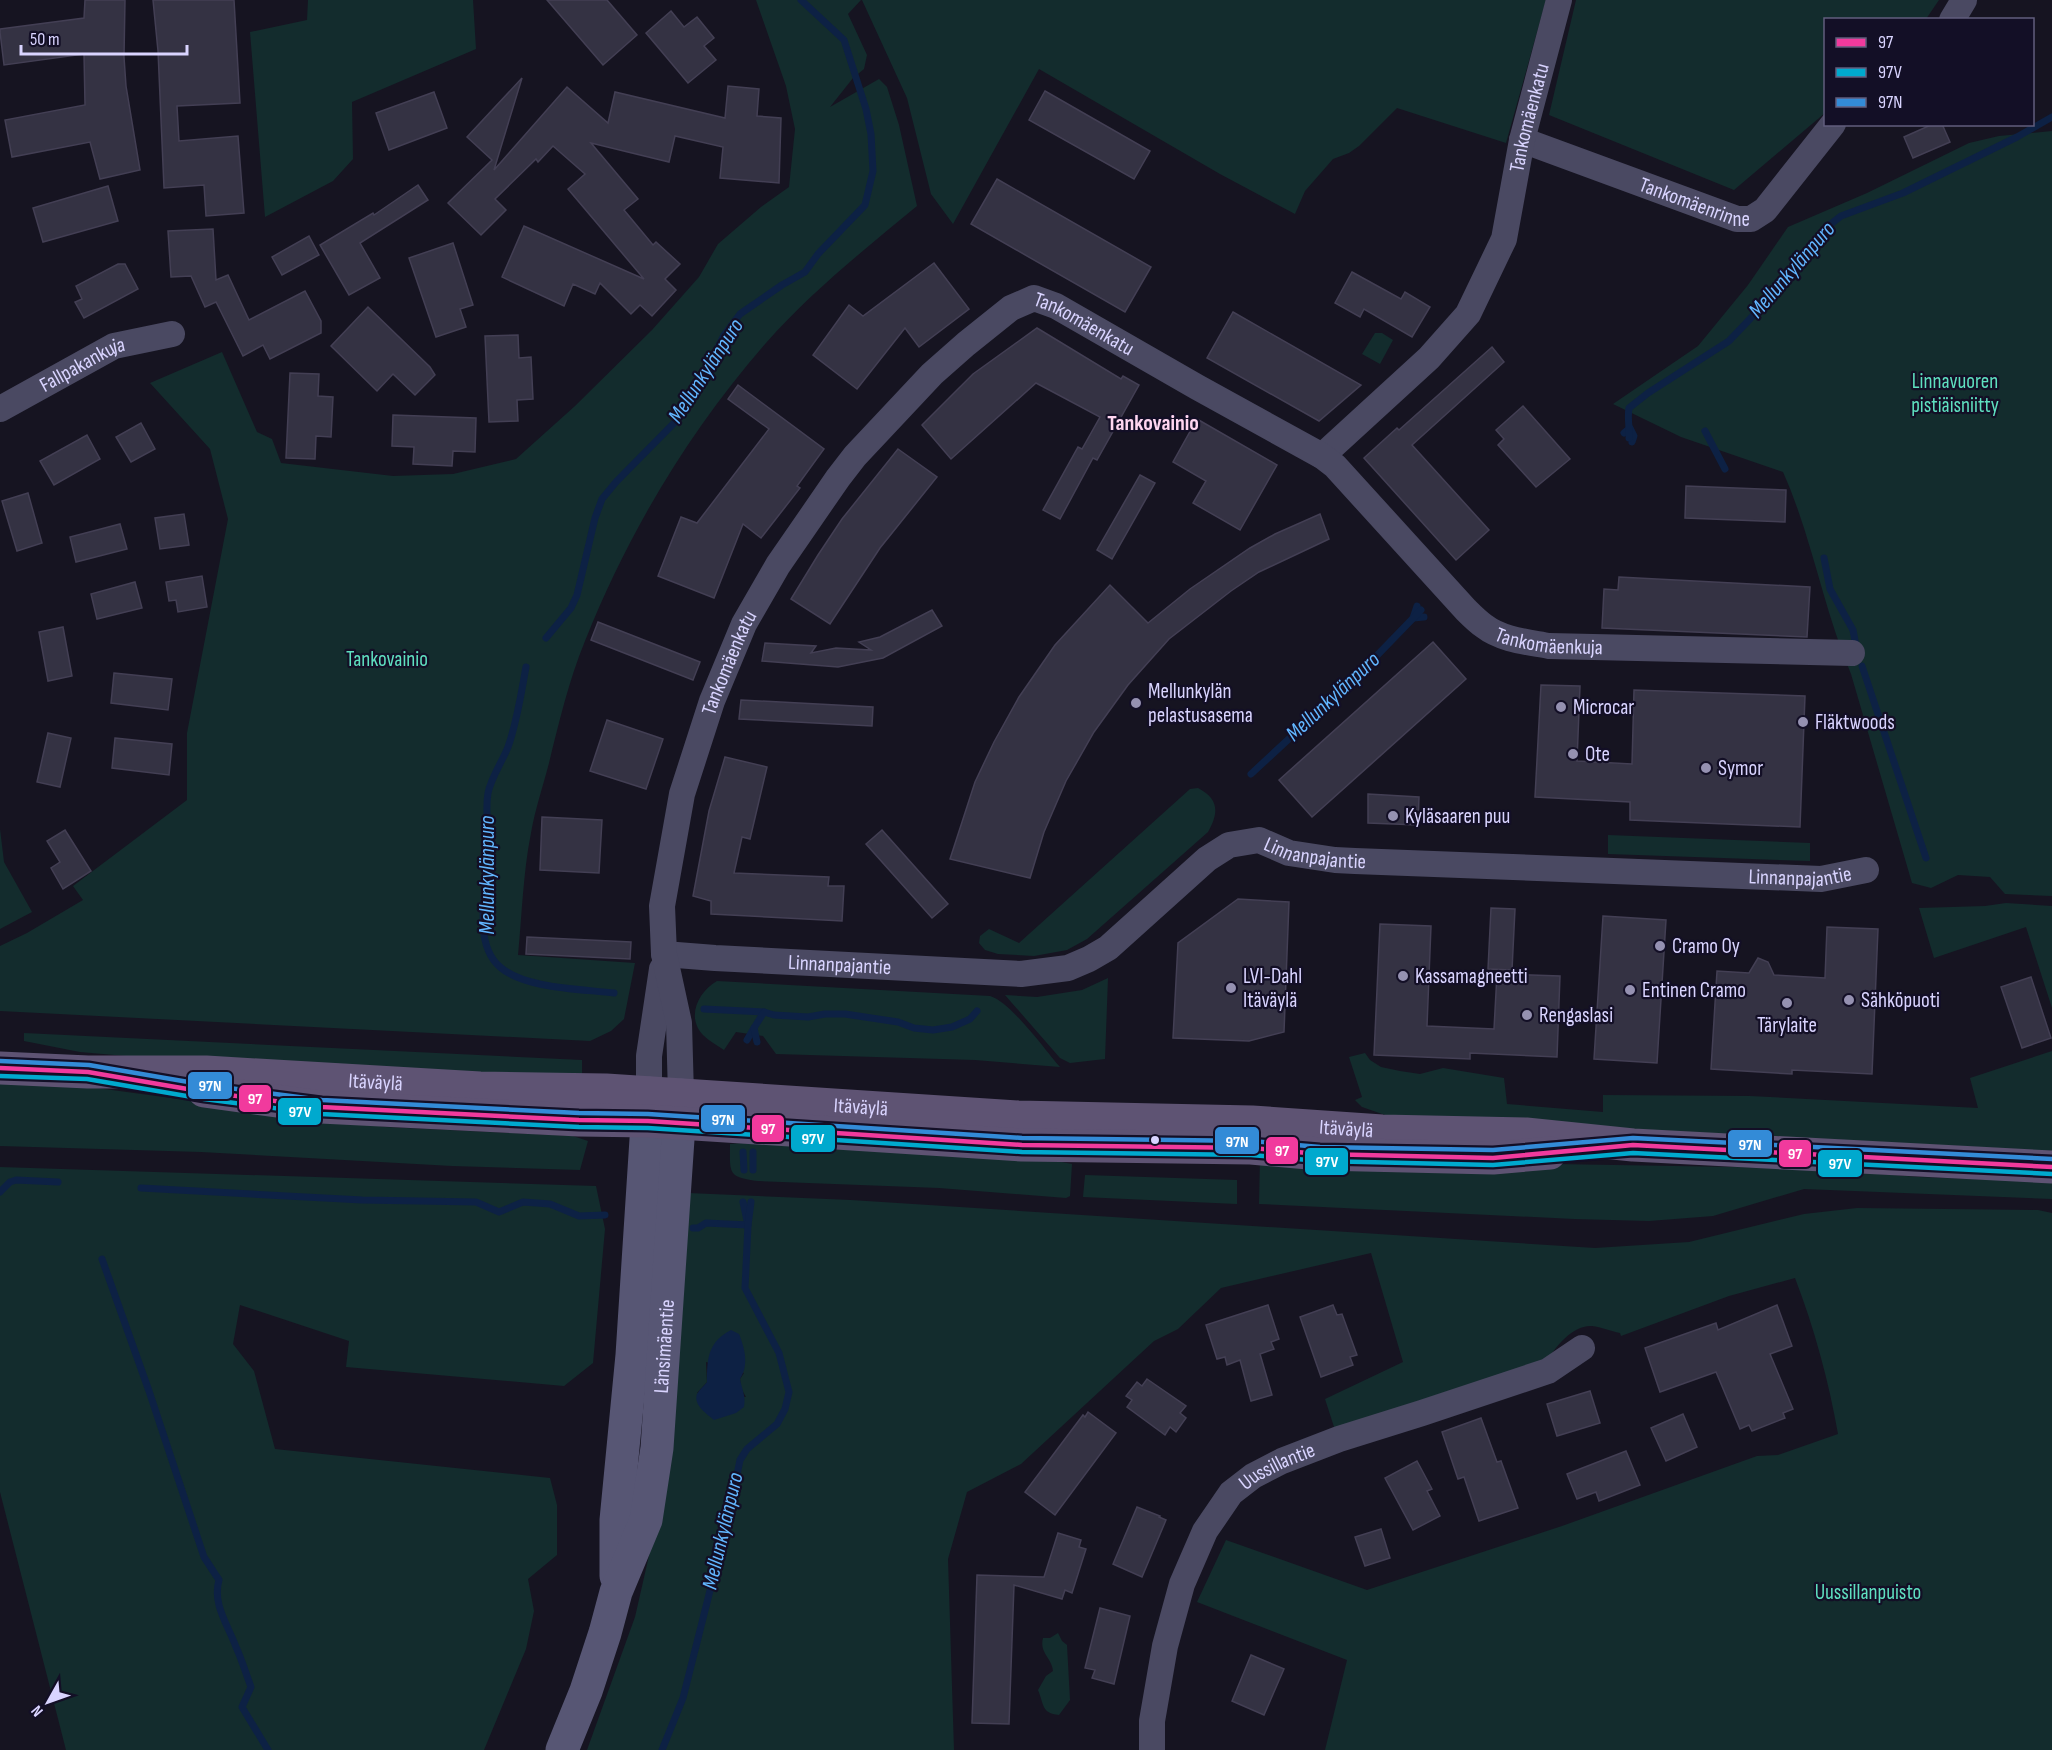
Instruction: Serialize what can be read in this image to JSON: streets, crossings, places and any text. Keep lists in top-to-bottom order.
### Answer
{
  "streets": {
    "main road": ["Itäväylä", "Länsimäentie"],
    "street": [
      "Tankomäenkatu",
      "Tankomäenrinne",
      "Fallpakankuja",
      "Tankomäenkuja",
      "Linnanpajantie",
      "Uussillantie"
    ]
  },
  "crossings": [
    ["Tankomäenkatu", "Tankomäenrinne"],
    ["Tankomäenkatu", "Tankomäenkuja"],
    ["Tankomäenkatu", "Linnanpajantie"],
    ["Tankomäenkatu", "Itäväylä"],
    ["Tankomäenkatu", "Länsimäentie"],
    ["Itäväylä", "Länsimäentie"]
  ],
  "districts": ["Tankovainio"],
  "water": ["Mellunkylänpuro"],
  "parks": ["Linnavuoren pistiäisniitty", "Tankovainio", "Uussillanpuisto"],
  "places": [
    "Mellunkylän pelastusasema",
    "Microcar",
    "Fläktwoods",
    "Ote",
    "Symor",
    "Kyläsaaren puu",
    "Cramo Oy",
    "Kassamagneetti",
    "LVI-Dahl Itäväylä",
    "Entinen Cramo",
    "Sähköpuoti",
    "Tärylaite",
    "Rengaslasi"
  ],
  "lines": ["transit line 97N", "transit line 97", "transit line 97V"],
  "legend": ["97", "97V", "97N"],
  "scale_bar": "50 m",
  "north": "bottom left"
}
